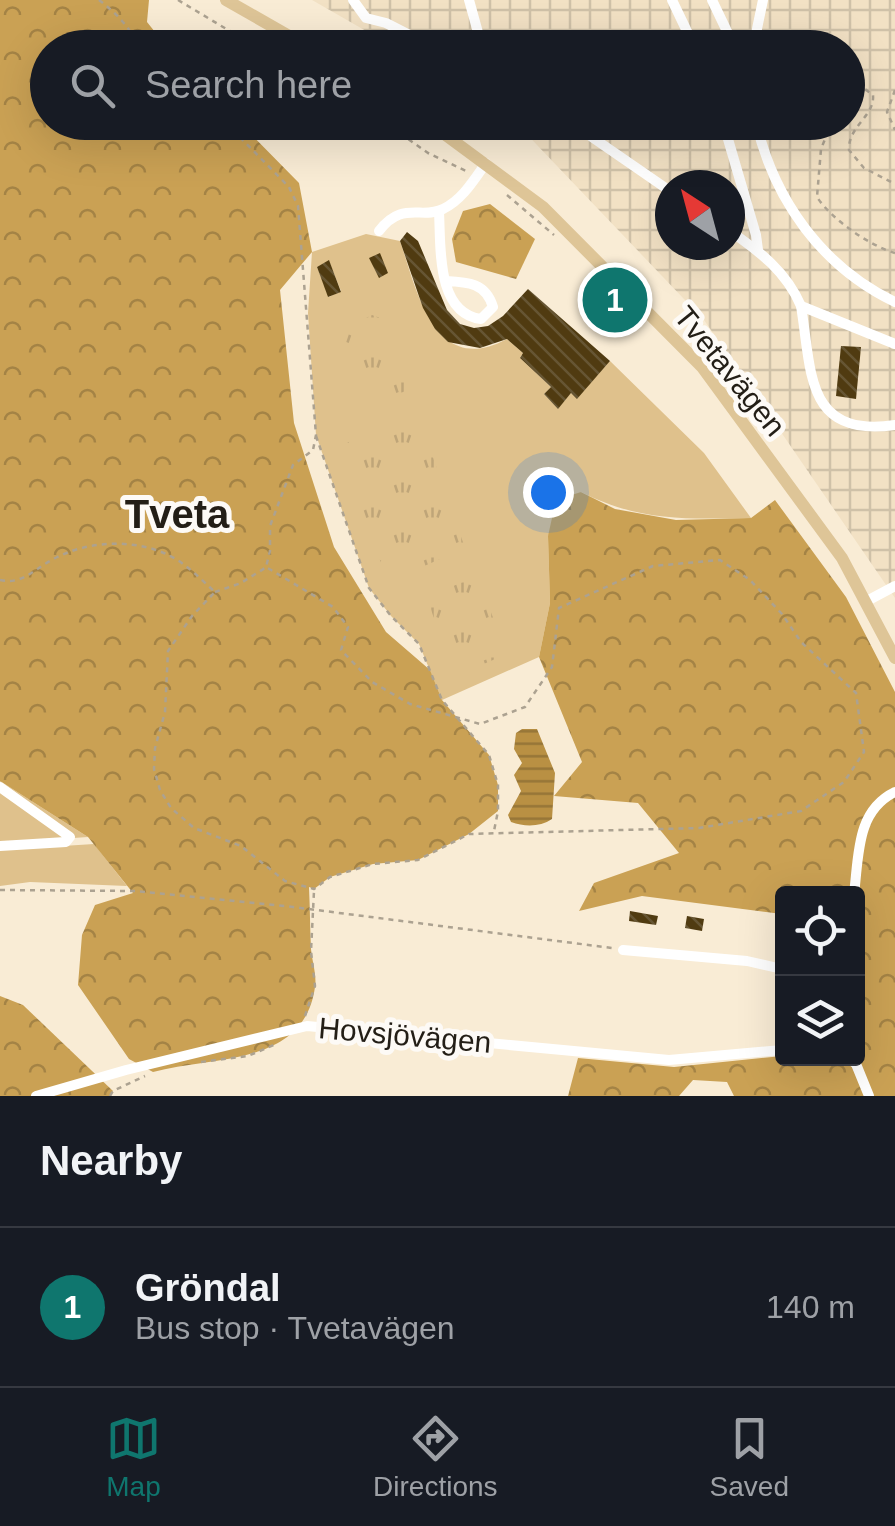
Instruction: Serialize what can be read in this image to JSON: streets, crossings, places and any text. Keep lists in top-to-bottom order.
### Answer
{
  "streets": {
    "main road": ["Tvetavägen"],
    "street": ["Hovsjövägen"]
  },
  "districts": ["Tveta"],
  "north": "top left",
  "page": {
    "search": "Search here",
    "pins": "1",
    "heading": "Nearby",
    "list": [
      {
        "mark": "1",
        "name": "Gröndal",
        "note": "Bus stop · Tvetavägen",
        "value": "140 m"
      }
    ],
    "nav": ["Map", "Directions", "Saved"]
  }
}
